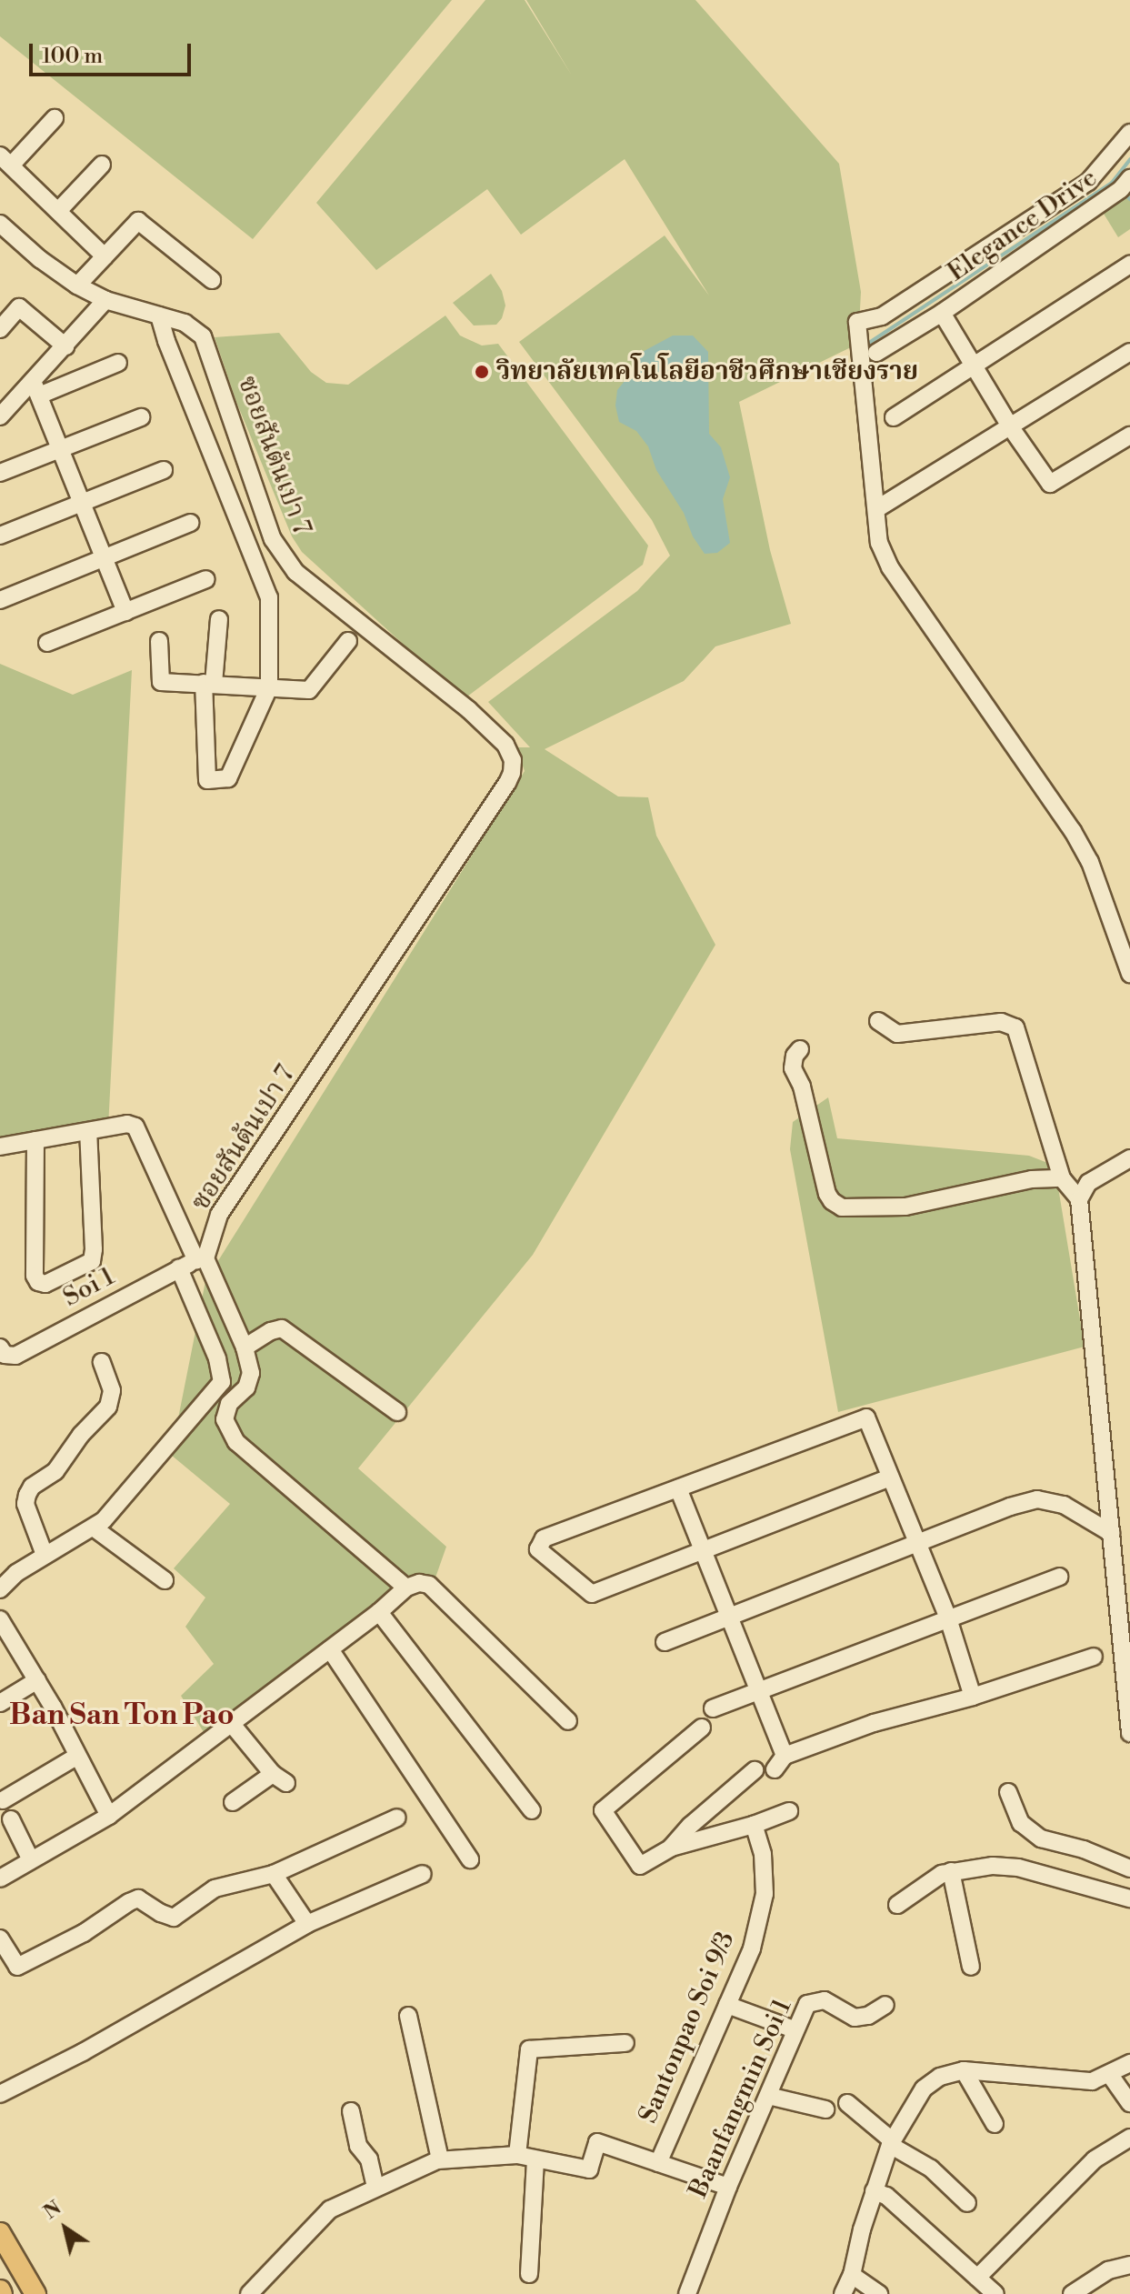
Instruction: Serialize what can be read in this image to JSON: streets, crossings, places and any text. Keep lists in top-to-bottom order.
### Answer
{
  "streets": {
    "street": [
      "Elegance Drive",
      "ซอยสันต้นเปา 7",
      "Soi 1",
      "Santonpao Soi 9/3",
      "Baanfangmin Soi 1"
    ]
  },
  "crossings": [
    ["ซอยสันต้นเปา 7", "Soi 1"]
  ],
  "districts": ["Ban San Ton Pao"],
  "places": ["วิทยาลัยเทคโนโลยีอาชีวศึกษาเชียงราย"],
  "scale_bar": "100 m",
  "north": "top left"
}
